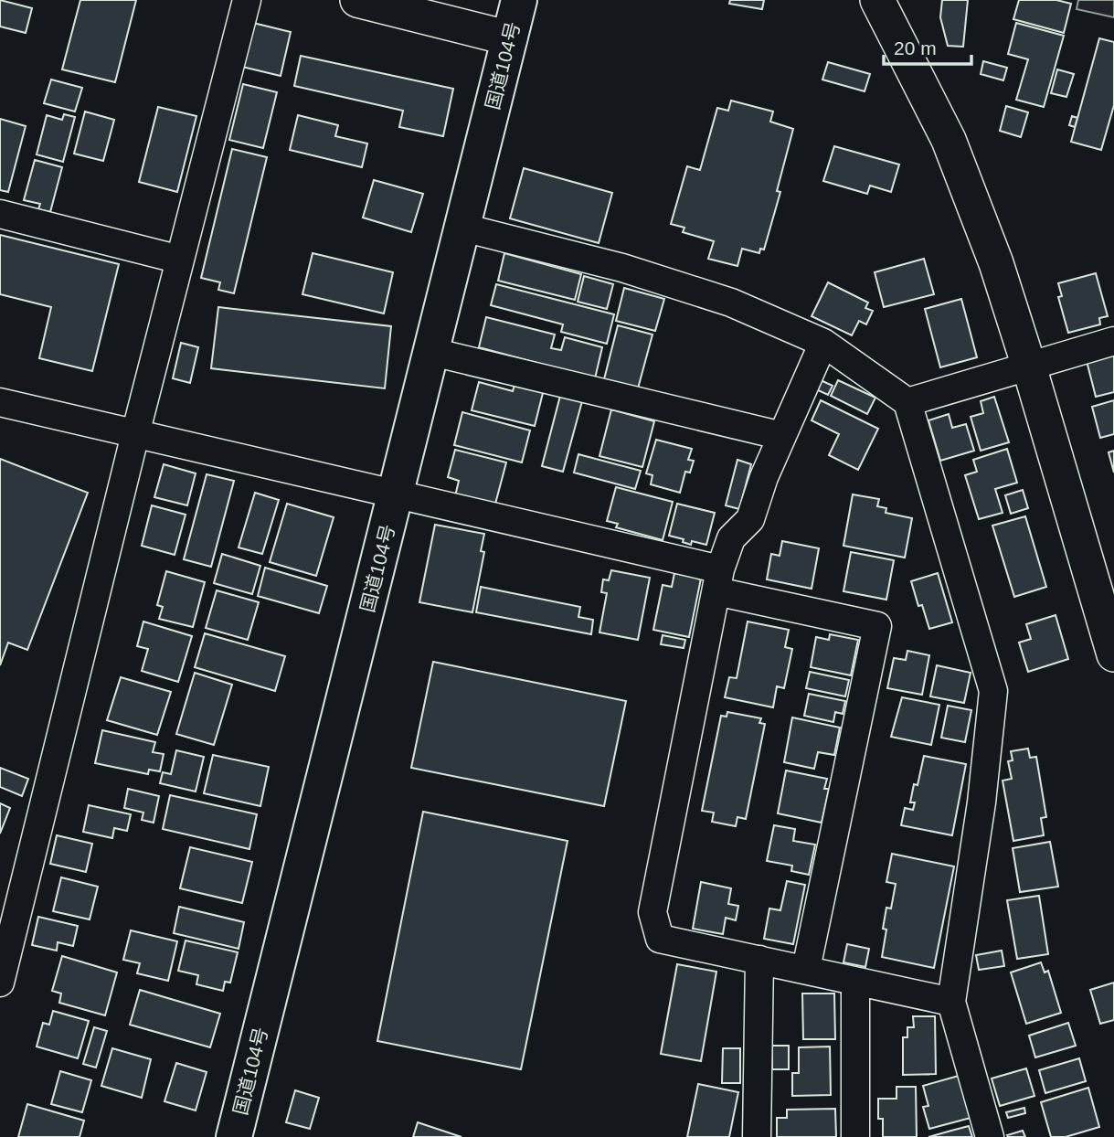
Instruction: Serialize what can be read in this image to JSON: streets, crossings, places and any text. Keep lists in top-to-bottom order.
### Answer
{
  "streets": {
    "highway": ["国道104号"]
  },
  "scale_bar": "20 m"
}
